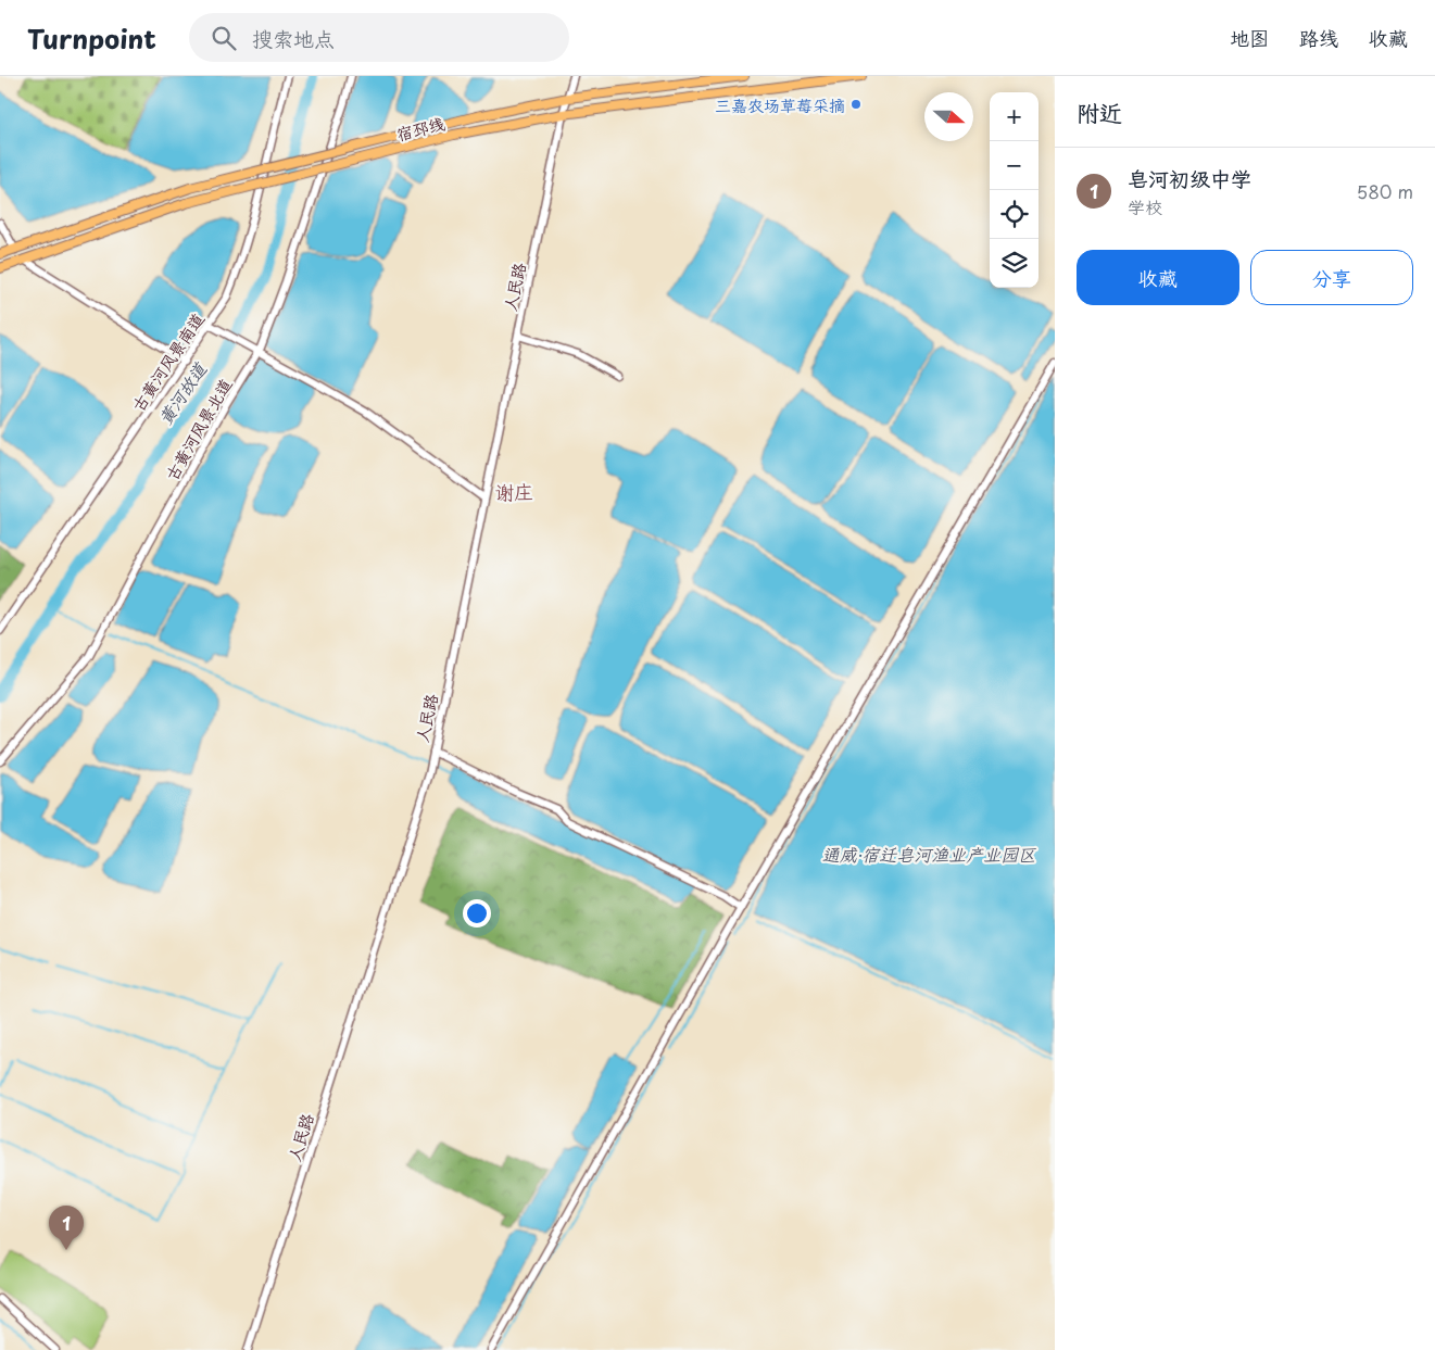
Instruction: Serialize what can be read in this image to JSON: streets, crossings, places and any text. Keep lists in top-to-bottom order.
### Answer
{
  "streets": {
    "main road": ["宿邳线"],
    "street": ["人民路", "古黄河风景南道", "古黄河风景北道"]
  },
  "crossings": [
    ["宿邳线", "人民路"]
  ],
  "districts": ["谢庄"],
  "water": ["黄河故道", "通威·宿迁皂河渔业产业园区"],
  "places": ["三嘉农场草莓采摘"],
  "north": "right",
  "page": {
    "header": "Turnpoint",
    "search": "搜索地点",
    "nav": ["地图", "路线", "收藏"],
    "heading": "附近",
    "map_buttons": ["+", "−"],
    "list": [
      {
        "mark": "1",
        "name": "皂河初级中学",
        "note": "学校",
        "value": "580 m"
      }
    ],
    "buttons": ["收藏", "分享"],
    "pins": "1"
  }
}
